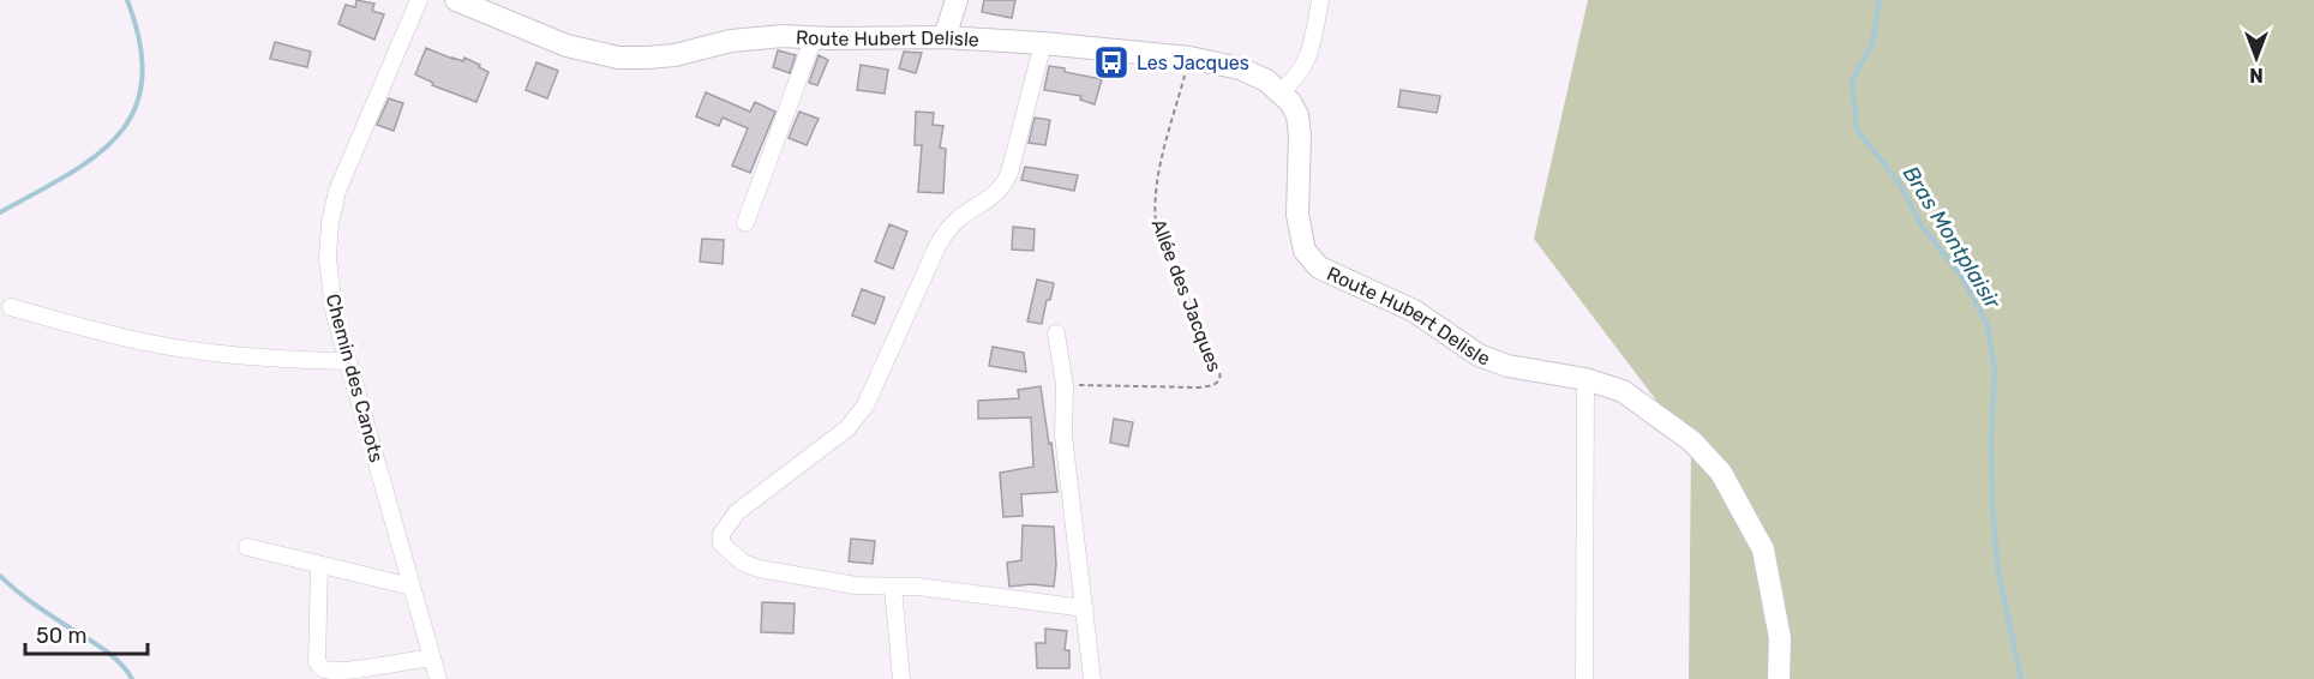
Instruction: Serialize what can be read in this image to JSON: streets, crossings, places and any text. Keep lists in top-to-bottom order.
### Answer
{
  "streets": {
    "main road": ["Route Hubert Delisle"],
    "street": ["Chemin des Canots"],
    "path": ["Allée des Jacques"]
  },
  "crossings": [
    ["Route Hubert Delisle", "Allée des Jacques"]
  ],
  "water": ["Bras Montplaisir"],
  "places": {
    "bus stop": ["Les Jacques"]
  },
  "scale_bar": "50 m",
  "north": "bottom"
}
